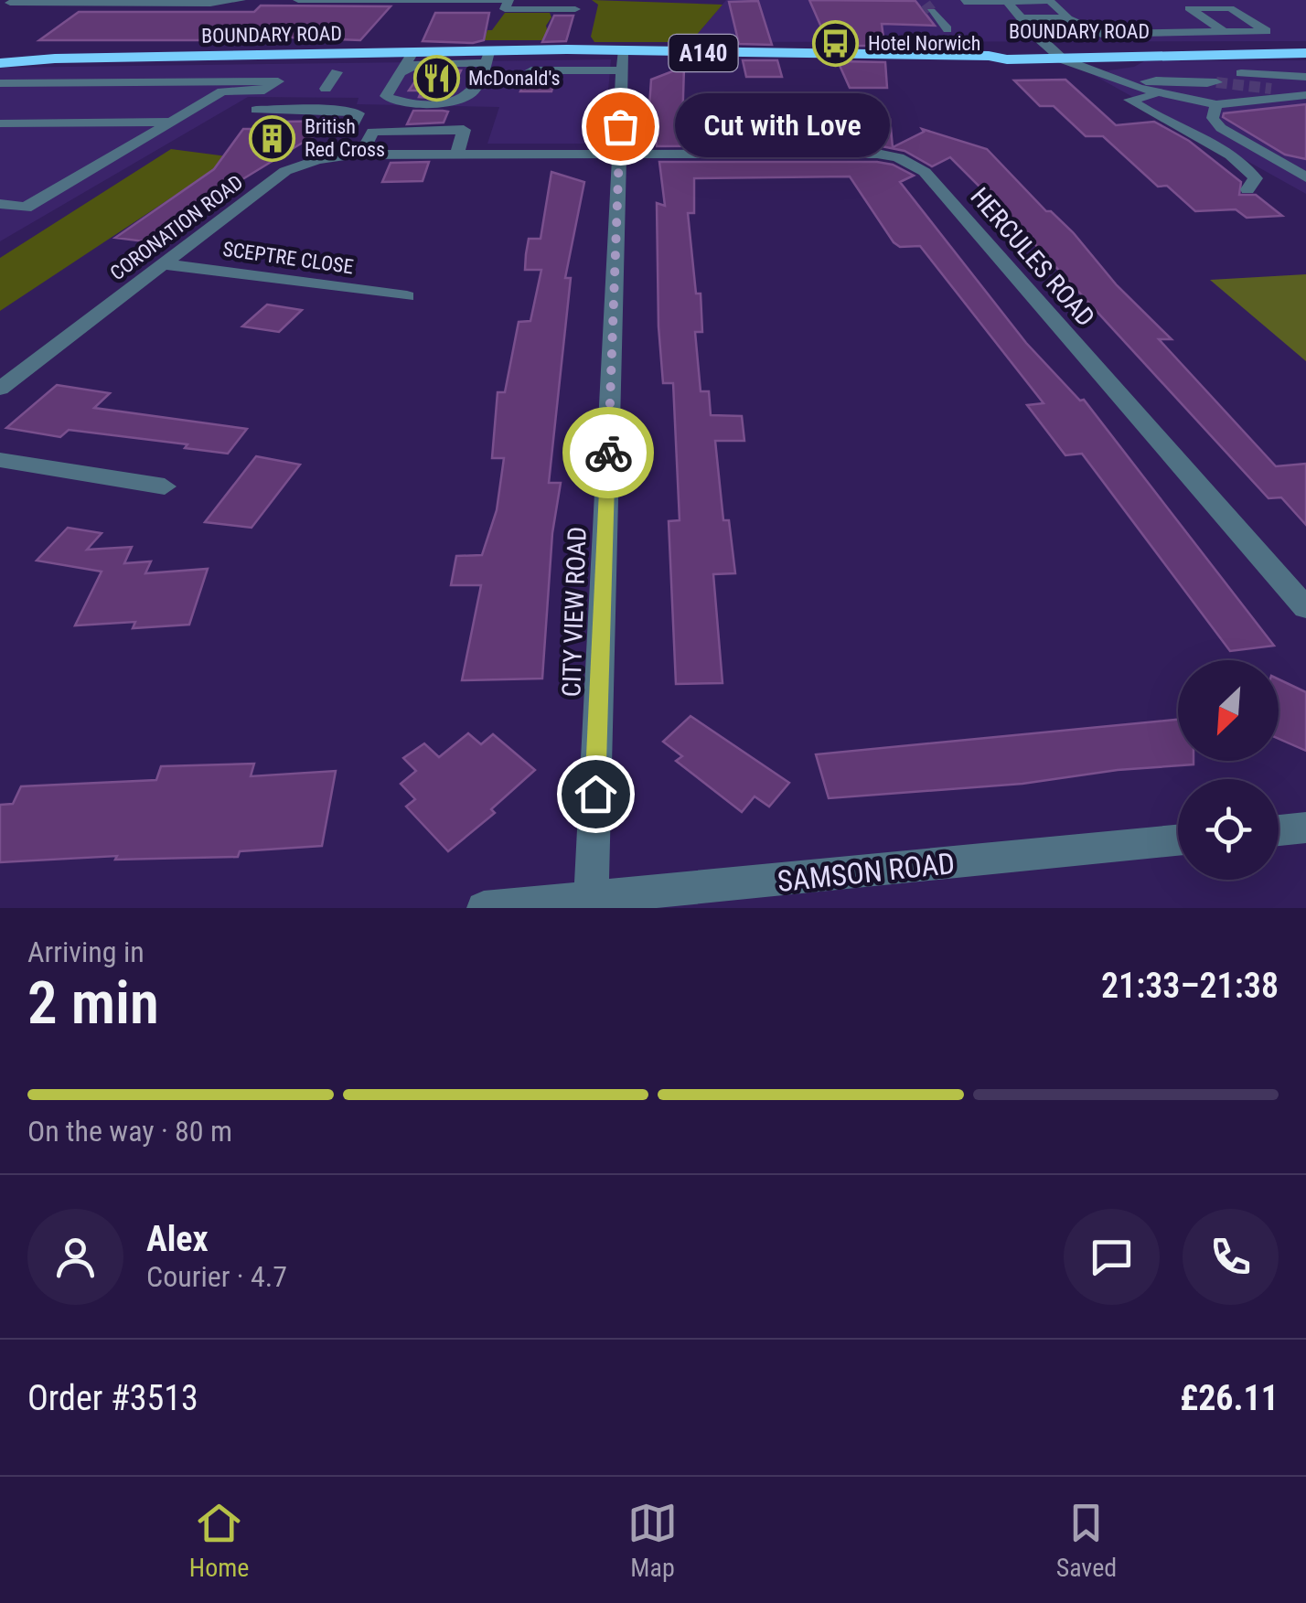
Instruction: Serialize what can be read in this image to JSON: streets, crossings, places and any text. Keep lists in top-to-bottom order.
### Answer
{
  "streets": {
    "highway": ["BOUNDARY ROAD", "A140"],
    "street": [
      "CORONATION ROAD",
      "HERCULES ROAD",
      "SCEPTRE CLOSE",
      "CITY VIEW ROAD",
      "SAMSON ROAD"
    ]
  },
  "crossings": [
    ["BOUNDARY ROAD", "CITY VIEW ROAD"],
    ["CORONATION ROAD", "HERCULES ROAD"],
    ["CORONATION ROAD", "SCEPTRE CLOSE"],
    ["CORONATION ROAD", "CITY VIEW ROAD"],
    ["HERCULES ROAD", "CITY VIEW ROAD"],
    ["CITY VIEW ROAD", "SAMSON ROAD"]
  ],
  "places": {
    "bus stop": ["Hotel Norwich"],
    "restaurant": ["McDonald's"],
    "other": ["Cut with Love"],
    "building": ["British Red Cross"]
  },
  "north": "bottom left",
  "page": {
    "bubble": "Cut with Love",
    "heading": ["2 min", "Arriving in", "21:33–21:38"],
    "panel": [
      "Alex",
      "Courier · 4.7",
      "Order #3513",
      "£26.11"
    ],
    "bar": "On the way · 80 m",
    "tabs": ["Home", "Map", "Saved"]
  }
}
